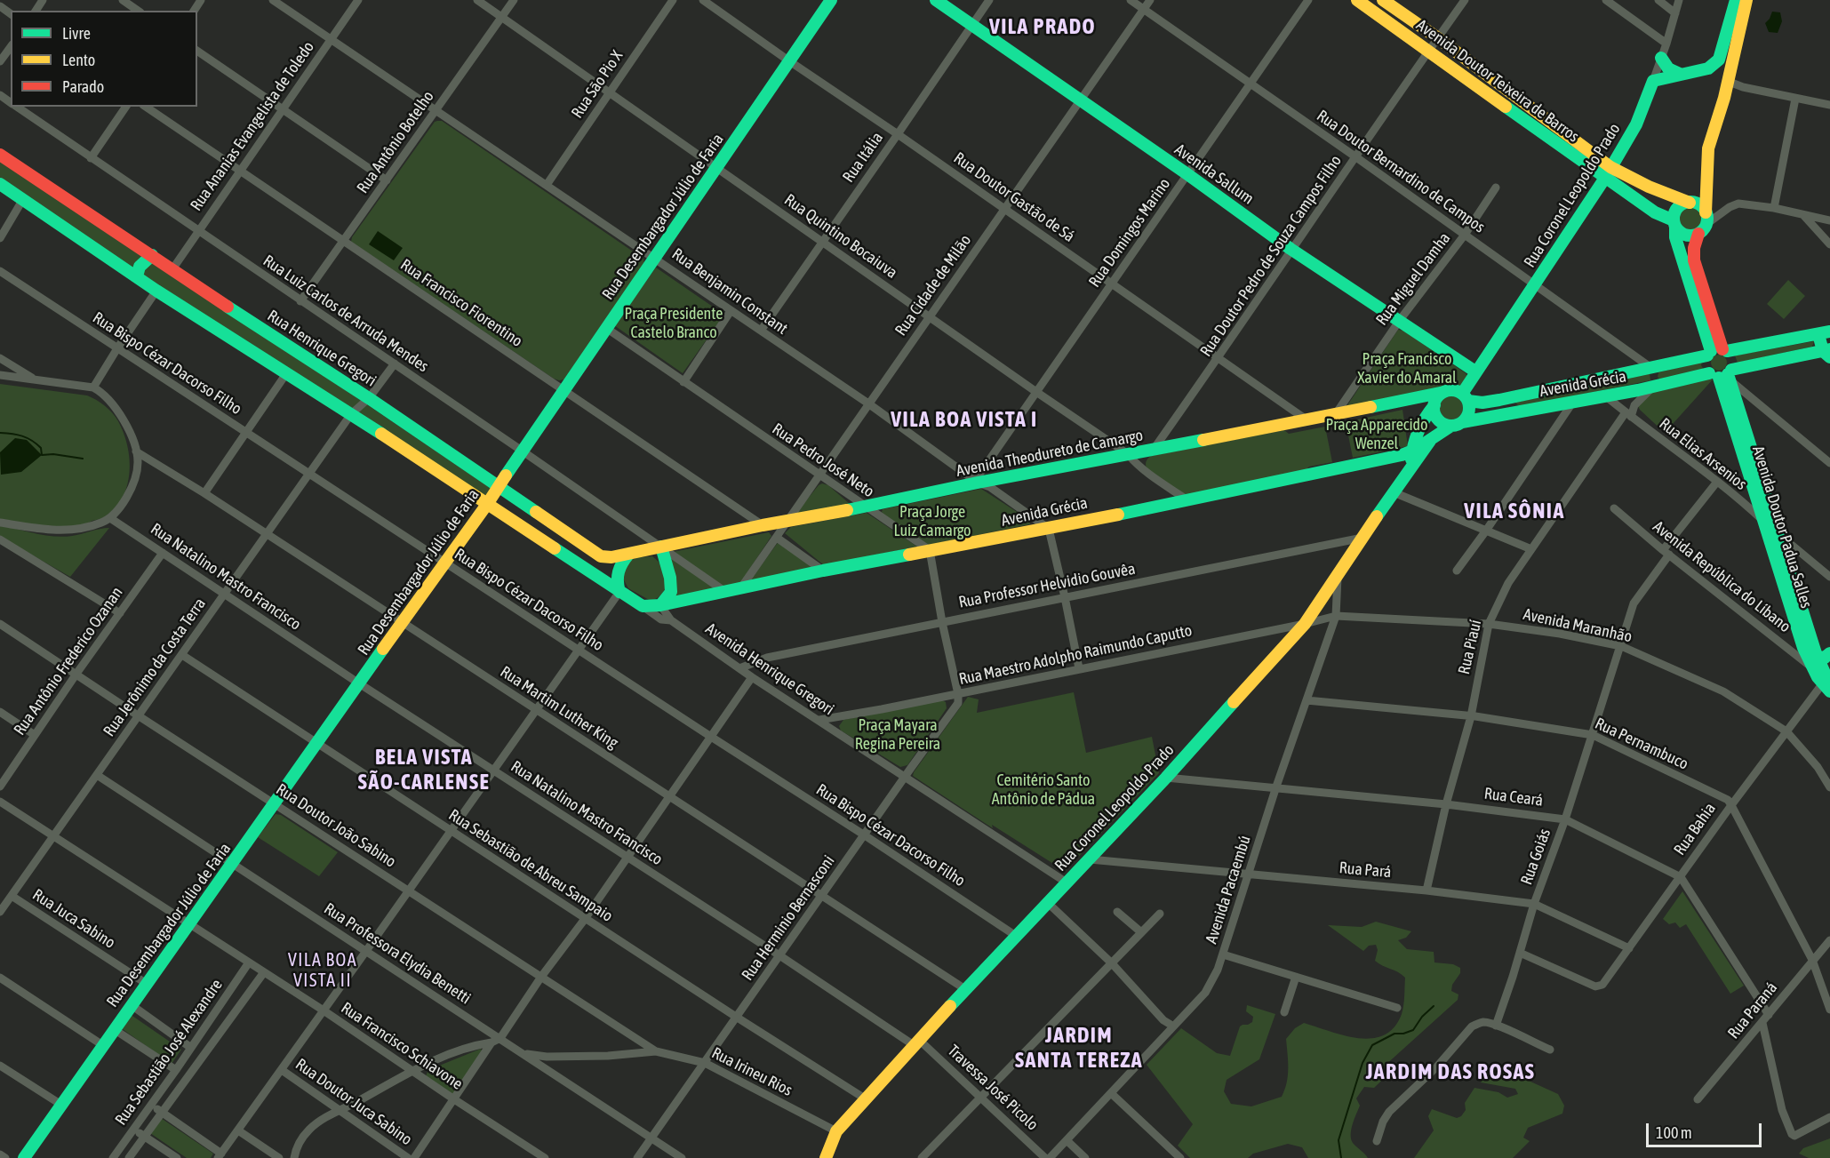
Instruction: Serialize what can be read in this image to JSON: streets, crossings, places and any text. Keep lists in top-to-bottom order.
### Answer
{
  "streets": {
    "main road": [
      "Avenida Doutor Teixeira de Barros",
      "Avenida Sallum",
      "Rua Coronel Leopoldo Prado",
      "Rua Desembargador Júlio de Faria",
      "Rua Henrique Gregori",
      "Avenida Grécia",
      "Avenida Theodureto de Camargo",
      "Avenida Doutor Padua Salles"
    ],
    "street": [
      "Rua São Pio X",
      "Rua Ananias Evangelista de Toledo",
      "Rua Antônio Botelho",
      "Rua Itália",
      "Rua Doutor Bernardino de Campos",
      "Rua Doutor Gastão de Sá",
      "Rua Domingos Marino",
      "Rua Quintino Bocaiuva",
      "Rua Doutor Pedro de Souza Campos Filho",
      "Rua Miguel Damha",
      "Rua Cidade de Milão",
      "Rua Benjamin Constant",
      "Rua Francisco Fiorentino",
      "Rua Luiz Carlos de Arruda Mendes",
      "Rua Bispo Cézar Dacorso Filho",
      "Rua Elias Arsenios",
      "Rua Pedro José Neto",
      "Rua Natalino Mastro Francisco",
      "Avenida República do Líbano",
      "Rua Professor Helvidio Gouvêa",
      "Avenida Maranhão",
      "Rua Piauí",
      "Rua Maestro Adolpho Raimundo Caputto",
      "Rua Antônio Frederico Ozanan",
      "Rua Jerônimo da Costa Terra",
      "Avenida Henrique Gregori",
      "Rua Martim Luther King",
      "Rua Pernambuco",
      "Rua Ceará",
      "Rua Doutor João Sabino",
      "Rua Bahia",
      "Rua Goiás",
      "Rua Sebastião de Abreu Sampaio",
      "Rua Pará",
      "Avenida Pacaembú",
      "Rua Herminio Bernasconi",
      "Rua Juca Sabino",
      "Rua Professora Elydia Benetti",
      "Rua Paraná",
      "Rua Francisco Schiavone",
      "Rua Sebastião José Alexandre",
      "Rua Irineu Rios",
      "Travessa José Picolo",
      "Rua Doutor Juca Sabino"
    ]
  },
  "crossings": [
    ["Avenida Doutor Teixeira de Barros", "Rua Coronel Leopoldo Prado"],
    ["Avenida Doutor Teixeira de Barros", "Rua Doutor Pedro de Souza Campos Filho"],
    ["Rua São Pio X", "Rua Quintino Bocaiuva"],
    ["Rua São Pio X", "Rua Benjamin Constant"],
    ["Rua Ananias Evangelista de Toledo", "Rua Benjamin Constant"],
    ["Rua Ananias Evangelista de Toledo", "Rua Francisco Fiorentino"],
    ["Rua Ananias Evangelista de Toledo", "Rua Luiz Carlos de Arruda Mendes"],
    ["Rua Ananias Evangelista de Toledo", "Rua Henrique Gregori"],
    ["Rua Antônio Botelho", "Rua Quintino Bocaiuva"],
    ["Rua Antônio Botelho", "Rua Benjamin Constant"],
    ["Rua Antônio Botelho", "Rua Francisco Fiorentino"],
    ["Rua Antônio Botelho", "Rua Luiz Carlos de Arruda Mendes"],
    ["Rua Itália", "Avenida Sallum"],
    ["Rua Itália", "Rua Doutor Gastão de Sá"],
    ["Rua Itália", "Rua Quintino Bocaiuva"],
    ["Rua Itália", "Rua Benjamin Constant"],
    ["Rua Doutor Bernardino de Campos", "Rua Coronel Leopoldo Prado"],
    ["Rua Doutor Bernardino de Campos", "Rua Domingos Marino"],
    ["Rua Doutor Bernardino de Campos", "Rua Doutor Pedro de Souza Campos Filho"],
    ["Rua Doutor Bernardino de Campos", "Rua Miguel Damha"],
    ["Rua Doutor Bernardino de Campos", "Rua Cidade de Milão"],
    ["Rua Doutor Bernardino de Campos", "Avenida Grécia"],
    ["Avenida Sallum", "Rua Coronel Leopoldo Prado"],
    ["Avenida Sallum", "Rua Domingos Marino"],
    ["Avenida Sallum", "Rua Doutor Pedro de Souza Campos Filho"],
    ["Avenida Sallum", "Rua Miguel Damha"],
    ["Avenida Sallum", "Rua Cidade de Milão"],
    ["Rua Coronel Leopoldo Prado", "Rua Bispo Cézar Dacorso Filho"],
    ["Rua Coronel Leopoldo Prado", "Avenida Grécia"],
    ["Rua Coronel Leopoldo Prado", "Avenida Theodureto de Camargo"],
    ["Rua Coronel Leopoldo Prado", "Rua Natalino Mastro Francisco"],
    ["Rua Coronel Leopoldo Prado", "Rua Professor Helvidio Gouvêa"],
    ["Rua Coronel Leopoldo Prado", "Rua Maestro Adolpho Raimundo Caputto"],
    ["Rua Coronel Leopoldo Prado", "Avenida Henrique Gregori"],
    ["Rua Coronel Leopoldo Prado", "Rua Martim Luther King"],
    ["Rua Coronel Leopoldo Prado", "Rua Ceará"],
    ["Rua Coronel Leopoldo Prado", "Rua Sebastião de Abreu Sampaio"],
    ["Rua Coronel Leopoldo Prado", "Rua Pará"],
    ["Rua Coronel Leopoldo Prado", "Avenida Pacaembú"],
    ["Rua Coronel Leopoldo Prado", "Rua Irineu Rios"],
    ["Rua Coronel Leopoldo Prado", "Travessa José Picolo"],
    ["Rua Doutor Gastão de Sá", "Rua Desembargador Júlio de Faria"],
    ["Rua Doutor Gastão de Sá", "Rua Domingos Marino"],
    ["Rua Doutor Gastão de Sá", "Rua Doutor Pedro de Souza Campos Filho"],
    ["Rua Doutor Gastão de Sá", "Rua Cidade de Milão"],
    ["Rua Doutor Gastão de Sá", "Avenida Theodureto de Camargo"],
    ["Rua Desembargador Júlio de Faria", "Rua Quintino Bocaiuva"],
    ["Rua Desembargador Júlio de Faria", "Rua Benjamin Constant"],
    ["Rua Desembargador Júlio de Faria", "Rua Francisco Fiorentino"],
    ["Rua Desembargador Júlio de Faria", "Rua Luiz Carlos de Arruda Mendes"],
    ["Rua Desembargador Júlio de Faria", "Rua Henrique Gregori"],
    ["Rua Desembargador Júlio de Faria", "Rua Bispo Cézar Dacorso Filho"],
    ["Rua Desembargador Júlio de Faria", "Rua Pedro José Neto"],
    ["Rua Desembargador Júlio de Faria", "Rua Natalino Mastro Francisco"],
    ["Rua Desembargador Júlio de Faria", "Rua Martim Luther King"],
    ["Rua Desembargador Júlio de Faria", "Rua Doutor João Sabino"],
    ["Rua Desembargador Júlio de Faria", "Rua Sebastião de Abreu Sampaio"],
    ["Rua Desembargador Júlio de Faria", "Rua Juca Sabino"],
    ["Rua Desembargador Júlio de Faria", "Rua Professora Elydia Benetti"],
    ["Rua Desembargador Júlio de Faria", "Rua Francisco Schiavone"],
    ["Rua Domingos Marino", "Rua Quintino Bocaiuva"],
    ["Rua Domingos Marino", "Rua Benjamin Constant"],
    ["Rua Domingos Marino", "Avenida Theodureto de Camargo"],
    ["Rua Quintino Bocaiuva", "Rua Cidade de Milão"],
    ["Rua Quintino Bocaiuva", "Avenida Grécia"],
    ["Rua Quintino Bocaiuva", "Avenida Theodureto de Camargo"],
    ["Rua Doutor Pedro de Souza Campos Filho", "Avenida Theodureto de Camargo"],
    ["Rua Miguel Damha", "Avenida Theodureto de Camargo"],
    ["Rua Cidade de Milão", "Rua Benjamin Constant"],
    ["Rua Cidade de Milão", "Avenida Grécia"],
    ["Rua Cidade de Milão", "Avenida Theodureto de Camargo"],
    ["Rua Cidade de Milão", "Rua Pedro José Neto"],
    ["Rua Benjamin Constant", "Avenida Grécia"],
    ["Rua Benjamin Constant", "Avenida Theodureto de Camargo"],
    ["Rua Francisco Fiorentino", "Avenida Theodureto de Camargo"],
    ["Rua Luiz Carlos de Arruda Mendes", "Rua Henrique Gregori"],
    ["Rua Luiz Carlos de Arruda Mendes", "Avenida Grécia"],
    ["Rua Luiz Carlos de Arruda Mendes", "Avenida Theodureto de Camargo"],
    ["Rua Luiz Carlos de Arruda Mendes", "Rua Jerônimo da Costa Terra"],
    ["Rua Henrique Gregori", "Avenida Grécia"],
    ["Rua Henrique Gregori", "Avenida Theodureto de Camargo"],
    ["Rua Henrique Gregori", "Rua Jerônimo da Costa Terra"],
    ["Rua Bispo Cézar Dacorso Filho", "Rua Jerônimo da Costa Terra"],
    ["Rua Bispo Cézar Dacorso Filho", "Rua Herminio Bernasconi"],
    ["Avenida Grécia", "Avenida Theodureto de Camargo"],
    ["Avenida Grécia", "Rua Elias Arsenios"],
    ["Avenida Grécia", "Rua Pedro José Neto"],
    ["Avenida Grécia", "Avenida Doutor Padua Salles"],
    ["Avenida Grécia", "Rua Piauí"],
    ["Avenida Theodureto de Camargo", "Rua Pedro José Neto"],
    ["Rua Elias Arsenios", "Avenida Doutor Padua Salles"],
    ["Rua Elias Arsenios", "Rua Piauí"],
    ["Rua Elias Arsenios", "Rua Goiás"],
    ["Avenida Doutor Padua Salles", "Avenida República do Líbano"],
    ["Avenida Doutor Padua Salles", "Rua Bahia"],
    ["Rua Natalino Mastro Francisco", "Rua Antônio Frederico Ozanan"],
    ["Rua Natalino Mastro Francisco", "Rua Jerônimo da Costa Terra"],
    ["Rua Natalino Mastro Francisco", "Rua Herminio Bernasconi"],
    ["Rua Natalino Mastro Francisco", "Travessa José Picolo"],
    ["Avenida República do Líbano", "Rua Goiás"],
    ["Rua Professor Helvidio Gouvêa", "Avenida Henrique Gregori"],
    ["Avenida Maranhão", "Rua Piauí"],
    ["Avenida Maranhão", "Rua Maestro Adolpho Raimundo Caputto"],
    ["Avenida Maranhão", "Rua Bahia"],
    ["Avenida Maranhão", "Rua Goiás"],
    ["Avenida Maranhão", "Avenida Pacaembú"],
    ["Rua Piauí", "Rua Pernambuco"],
    ["Rua Piauí", "Rua Ceará"],
    ["Rua Piauí", "Rua Pará"],
    ["Rua Maestro Adolpho Raimundo Caputto", "Avenida Henrique Gregori"],
    ["Rua Maestro Adolpho Raimundo Caputto", "Avenida Pacaembú"],
    ["Rua Maestro Adolpho Raimundo Caputto", "Rua Herminio Bernasconi"],
    ["Rua Antônio Frederico Ozanan", "Rua Doutor João Sabino"],
    ["Rua Jerônimo da Costa Terra", "Rua Martim Luther King"],
    ["Rua Jerônimo da Costa Terra", "Rua Doutor João Sabino"],
    ["Rua Jerônimo da Costa Terra", "Rua Sebastião de Abreu Sampaio"],
    ["Rua Jerônimo da Costa Terra", "Rua Juca Sabino"],
    ["Rua Jerônimo da Costa Terra", "Rua Professora Elydia Benetti"],
    ["Rua Jerônimo da Costa Terra", "Rua Francisco Schiavone"],
    ["Avenida Henrique Gregori", "Rua Herminio Bernasconi"],
    ["Rua Martim Luther King", "Rua Herminio Bernasconi"],
    ["Rua Pernambuco", "Rua Bahia"],
    ["Rua Pernambuco", "Rua Goiás"],
    ["Rua Pernambuco", "Avenida Pacaembú"],
    ["Rua Pernambuco", "Rua Paraná"],
    ["Rua Ceará", "Rua Bahia"],
    ["Rua Ceará", "Rua Goiás"],
    ["Rua Ceará", "Avenida Pacaembú"],
    ["Rua Doutor João Sabino", "Rua Irineu Rios"],
    ["Rua Bahia", "Rua Goiás"],
    ["Rua Bahia", "Rua Pará"],
    ["Rua Goiás", "Rua Pará"],
    ["Rua Sebastião de Abreu Sampaio", "Rua Herminio Bernasconi"],
    ["Rua Pará", "Avenida Pacaembú"],
    ["Rua Herminio Bernasconi", "Rua Professora Elydia Benetti"],
    ["Rua Herminio Bernasconi", "Rua Irineu Rios"],
    ["Rua Professora Elydia Benetti", "Rua Irineu Rios"],
    ["Rua Francisco Schiavone", "Rua Sebastião José Alexandre"]
  ],
  "districts": [
    "VILA PRADO",
    "VILA BOA VISTA I",
    "VILA SÔNIA",
    "BELA VISTA SÃO-CARLENSE",
    "VILA BOA VISTA II",
    "JARDIM SANTA TEREZA",
    "JARDIM DAS ROSAS"
  ],
  "parks": [
    "Praça Presidente Castelo Branco",
    "Praça Francisco Xavier do Amaral",
    "Praça Apparecido Wenzel",
    "Praça Jorge Luiz Camargo",
    "Praça Mayara Regina Pereira",
    "Cemitério Santo Antônio de Pádua"
  ],
  "legend": ["Livre", "Lento", "Parado"],
  "scale_bar": "100 m"
}
